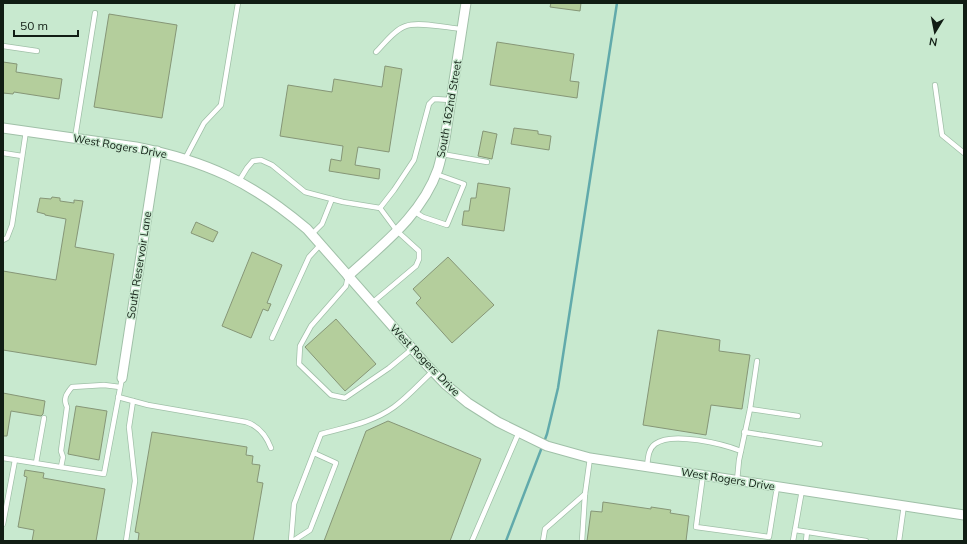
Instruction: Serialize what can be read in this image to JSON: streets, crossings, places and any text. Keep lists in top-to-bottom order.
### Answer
{
  "streets": {
    "street": ["South 162nd Street", "West Rogers Drive", "South Reservoir Lane"]
  },
  "crossings": [
    ["South 162nd Street", "West Rogers Drive"],
    ["West Rogers Drive", "South Reservoir Lane"]
  ],
  "scale_bar": "50 m",
  "north": "bottom"
}
